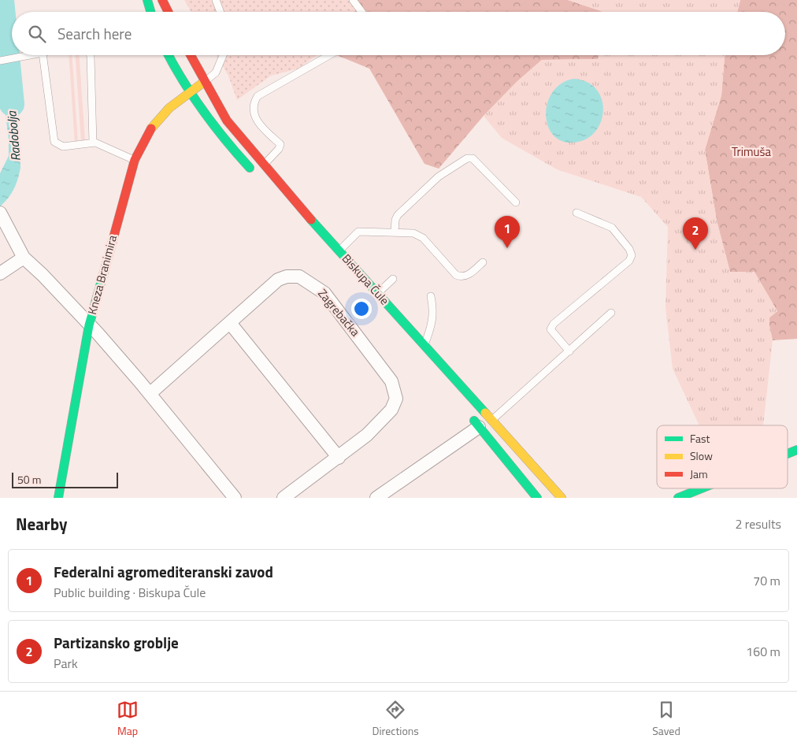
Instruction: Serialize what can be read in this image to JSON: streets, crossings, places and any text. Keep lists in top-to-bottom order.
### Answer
{
  "streets": {
    "main road": ["Kneza Branimira", "Biskupa Čule"],
    "street": ["Zagrebačka"]
  },
  "crossings": [
    ["Kneza Branimira", "Biskupa Čule"]
  ],
  "water": ["Radobolja"],
  "parks": ["Trimuša"],
  "legend": ["Fast", "Slow", "Jam"],
  "scale_bar": "50 m",
  "page": {
    "search": "Search here",
    "pins": ["1", "2"],
    "scale": "50 m",
    "heading": ["Nearby", "2 results"],
    "list": [
      {
        "mark": "1",
        "name": "Federalni agromediteranski zavod",
        "note": "Public building · Biskupa Čule",
        "value": "70 m"
      },
      {
        "mark": "2",
        "name": "Partizansko groblje",
        "note": "Park",
        "value": "160 m"
      }
    ],
    "nav": ["Map", "Directions", "Saved"]
  }
}
